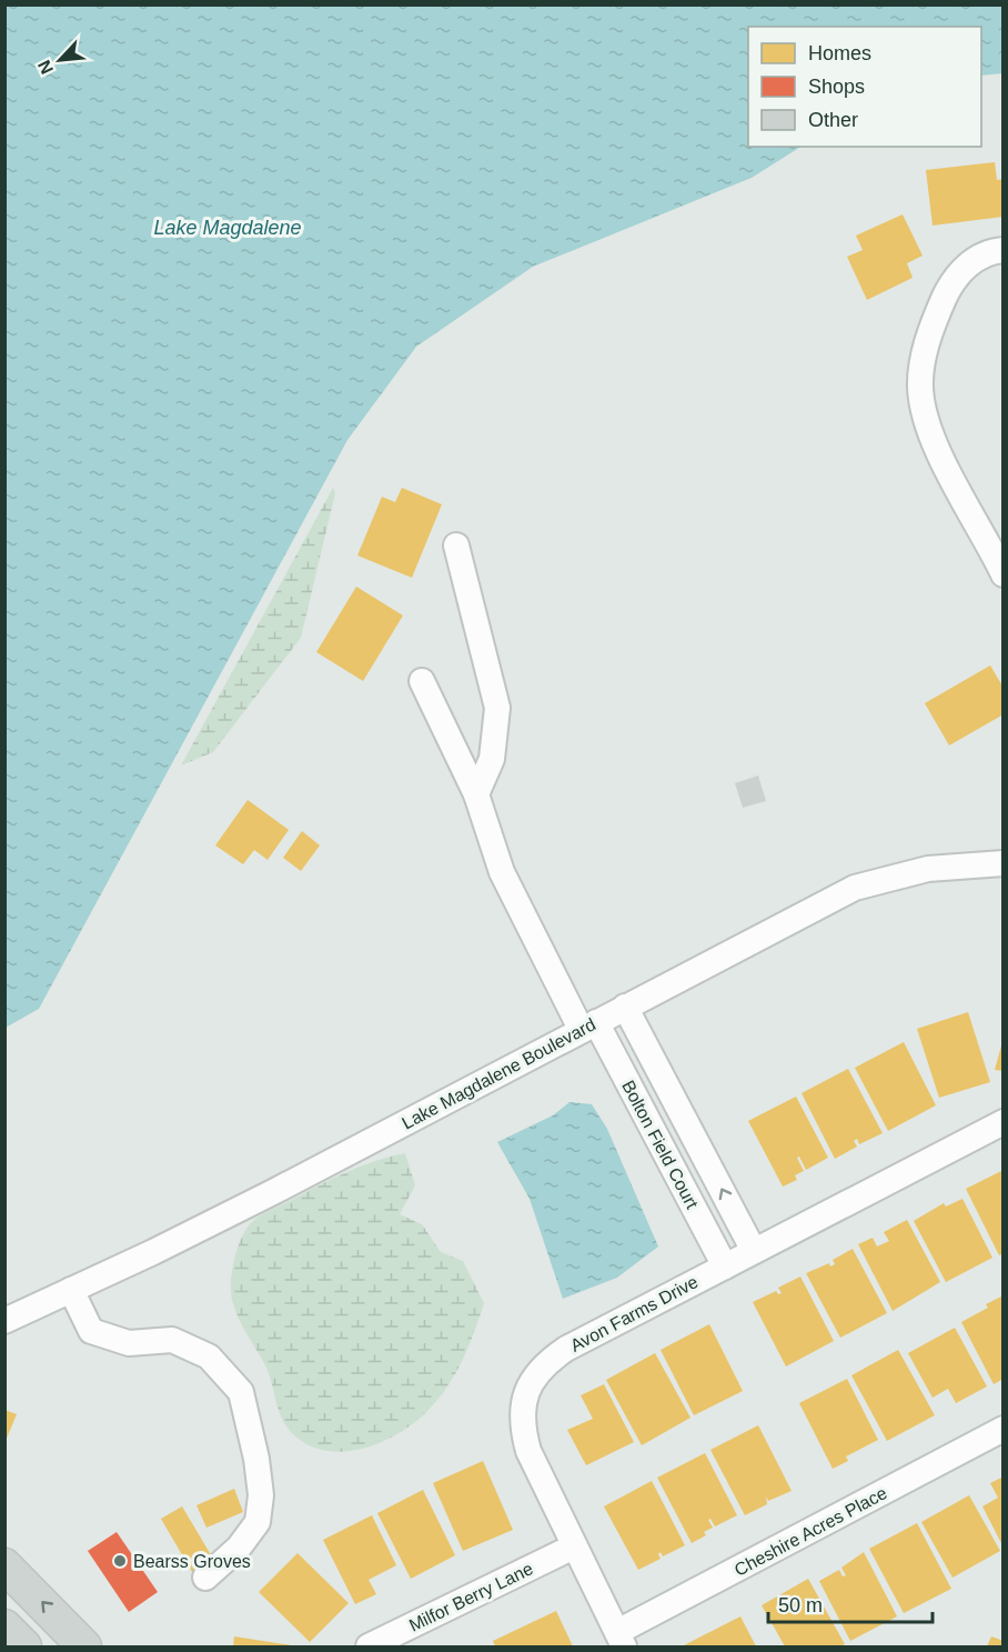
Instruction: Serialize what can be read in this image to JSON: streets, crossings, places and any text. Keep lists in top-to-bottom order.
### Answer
{
  "streets": {
    "street": [
      "Lake Magdalene Boulevard",
      "Bolton Field Court",
      "Avon Farms Drive",
      "Cheshire Acres Place",
      "Milfor Berry Lane"
    ]
  },
  "crossings": [
    ["Lake Magdalene Boulevard", "Bolton Field Court"],
    ["Bolton Field Court", "Avon Farms Drive"],
    ["Avon Farms Drive", "Cheshire Acres Place"],
    ["Avon Farms Drive", "Milfor Berry Lane"]
  ],
  "water": ["Lake Magdalene"],
  "places": ["Bearss Groves"],
  "legend": ["Homes", "Shops", "Other"],
  "scale_bar": "50 m",
  "north": "bottom left"
}
